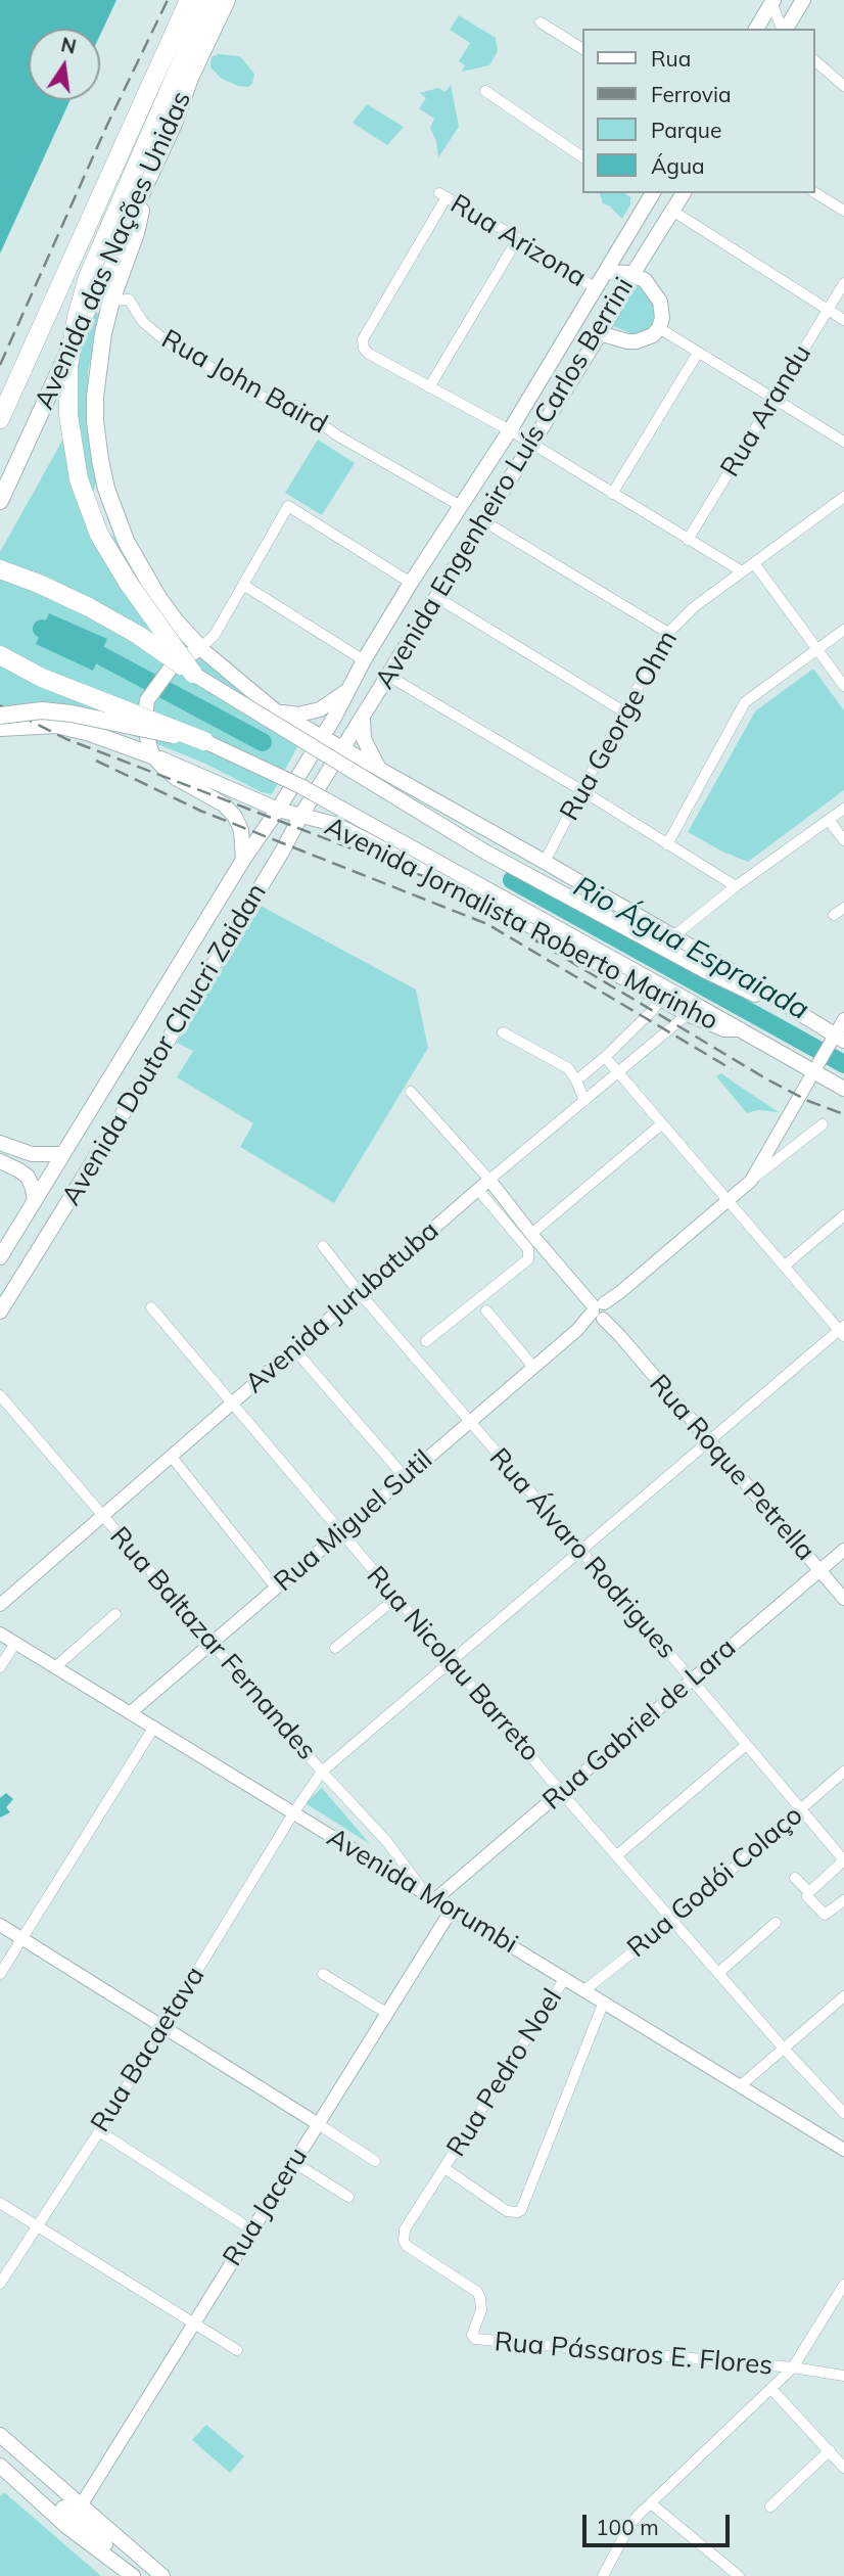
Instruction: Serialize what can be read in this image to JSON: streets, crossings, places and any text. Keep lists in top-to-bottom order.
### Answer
{
  "streets": {
    "highway": ["Avenida das Nações Unidas"],
    "main road": ["Avenida Engenheiro Luís Carlos Berrini", "Avenida Jornalista Roberto Marinho", "Avenida Doutor Chucri Zaidan"],
    "street": [
      "Rua Arizona",
      "Rua John Baird",
      "Rua Arandu",
      "Rua George Ohm",
      "Avenida Jurubatuba",
      "Rua Roque Petrella",
      "Rua Miguel Sutil",
      "Rua Álvaro Rodrigues",
      "Rua Baltazar Fernandes",
      "Rua Nicolau Barreto",
      "Rua Gabriel de Lara",
      "Rua Godói Colaço",
      "Avenida Morumbi",
      "Rua Bacaetava",
      "Rua Pedro Noel",
      "Rua Jaceru",
      "Rua Pássaros E. Flores"
    ]
  },
  "crossings": [
    ["Rua Arizona", "Avenida Engenheiro Luís Carlos Berrini"],
    ["Rua John Baird", "Avenida Engenheiro Luís Carlos Berrini"],
    ["Avenida Engenheiro Luís Carlos Berrini", "Avenida Jornalista Roberto Marinho"],
    ["Avenida Engenheiro Luís Carlos Berrini", "Avenida Doutor Chucri Zaidan"],
    ["Rua George Ohm", "Avenida Jornalista Roberto Marinho"],
    ["Avenida Jornalista Roberto Marinho", "Avenida Doutor Chucri Zaidan"],
    ["Avenida Jornalista Roberto Marinho", "Avenida Jurubatuba"],
    ["Avenida Jornalista Roberto Marinho", "Rua Miguel Sutil"],
    ["Avenida Jurubatuba", "Rua Roque Petrella"],
    ["Avenida Jurubatuba", "Rua Álvaro Rodrigues"],
    ["Avenida Jurubatuba", "Rua Baltazar Fernandes"],
    ["Avenida Jurubatuba", "Rua Nicolau Barreto"],
    ["Rua Roque Petrella", "Rua Miguel Sutil"],
    ["Rua Roque Petrella", "Rua Gabriel de Lara"],
    ["Rua Roque Petrella", "Rua Bacaetava"],
    ["Rua Miguel Sutil", "Rua Álvaro Rodrigues"],
    ["Rua Miguel Sutil", "Rua Baltazar Fernandes"],
    ["Rua Miguel Sutil", "Rua Nicolau Barreto"],
    ["Rua Miguel Sutil", "Avenida Morumbi"],
    ["Rua Álvaro Rodrigues", "Rua Gabriel de Lara"],
    ["Rua Álvaro Rodrigues", "Rua Godói Colaço"],
    ["Rua Álvaro Rodrigues", "Rua Bacaetava"],
    ["Rua Baltazar Fernandes", "Rua Gabriel de Lara"],
    ["Rua Baltazar Fernandes", "Avenida Morumbi"],
    ["Rua Baltazar Fernandes", "Rua Bacaetava"],
    ["Rua Nicolau Barreto", "Rua Gabriel de Lara"],
    ["Rua Nicolau Barreto", "Rua Godói Colaço"],
    ["Rua Nicolau Barreto", "Rua Bacaetava"],
    ["Rua Gabriel de Lara", "Avenida Morumbi"],
    ["Rua Godói Colaço", "Avenida Morumbi"],
    ["Avenida Morumbi", "Rua Bacaetava"],
    ["Avenida Morumbi", "Rua Pedro Noel"],
    ["Avenida Morumbi", "Rua Jaceru"],
    ["Rua Pedro Noel", "Rua Pássaros E. Flores"]
  ],
  "water": ["Rio Água Espraiada"],
  "legend": [
    "Rua",
    "Ferrovia",
    "Parque",
    "Água"
  ],
  "scale_bar": "100 m",
  "north": "top"
}
